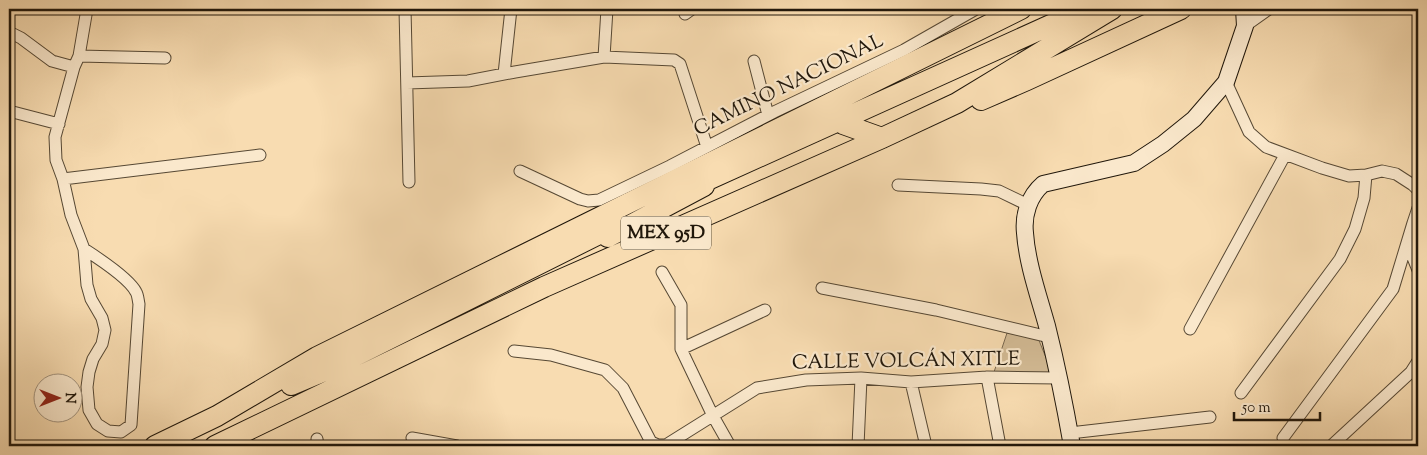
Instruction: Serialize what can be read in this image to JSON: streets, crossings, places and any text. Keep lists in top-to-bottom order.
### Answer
{
  "streets": {
    "highway": ["MEX 95D"],
    "street": ["CAMINO NACIONAL", "CALLE VOLCÁN XITLE"]
  },
  "scale_bar": "50 m",
  "north": "right"
}
